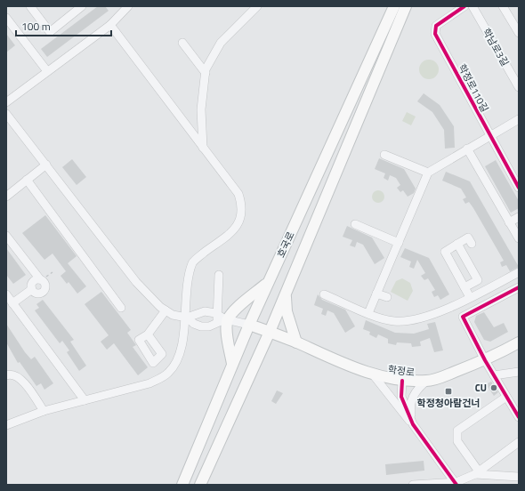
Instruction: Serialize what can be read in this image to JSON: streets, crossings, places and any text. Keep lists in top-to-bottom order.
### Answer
{
  "streets": {
    "main road": ["호국로", "학정로"],
    "street": ["학남로3길", "학정로110길"]
  },
  "crossings": [
    ["호국로", "학정로"]
  ],
  "places": {
    "other": ["CU"],
    "transit": ["학정청아람건너"]
  },
  "scale_bar": "100 m"
}
